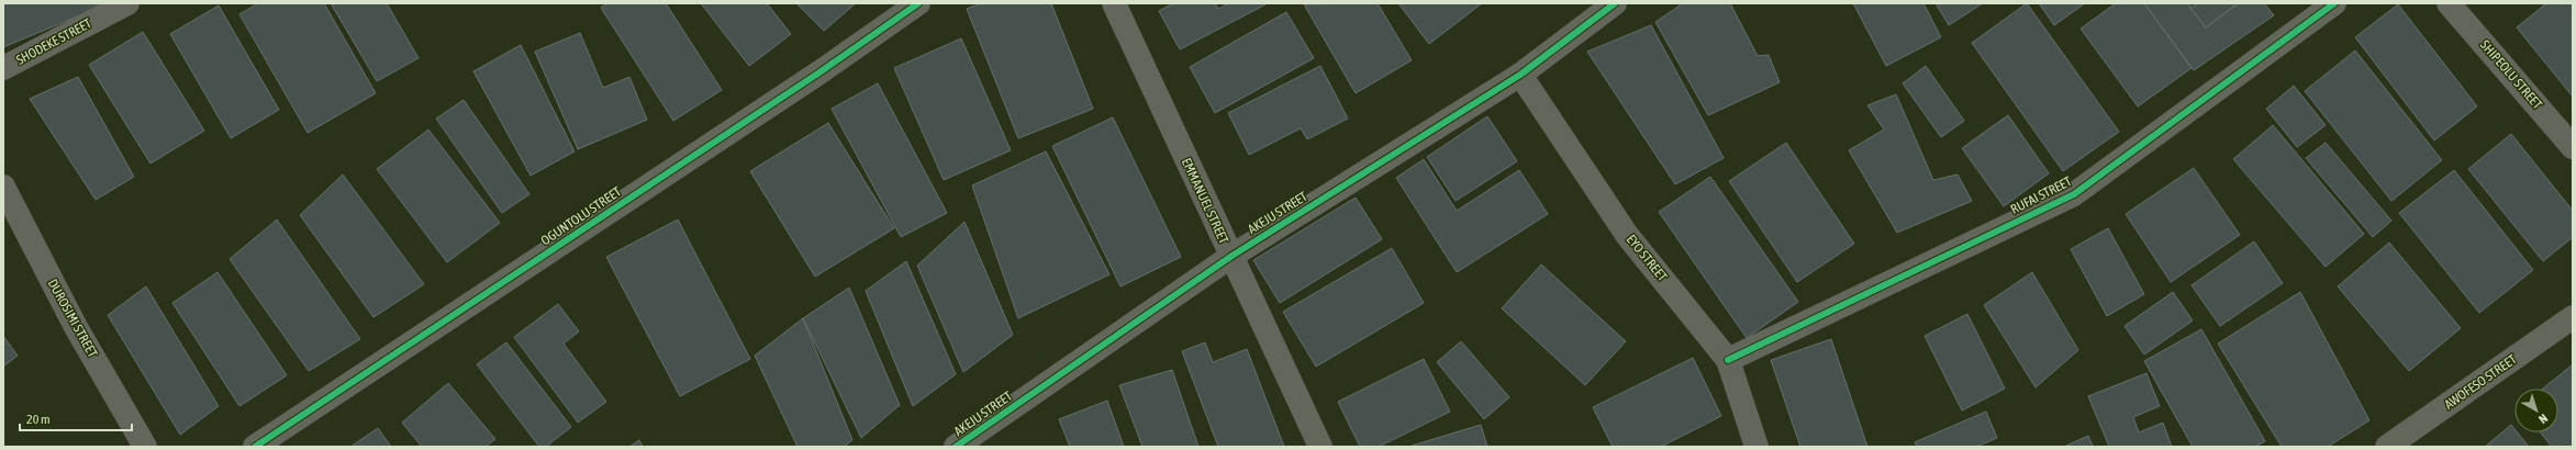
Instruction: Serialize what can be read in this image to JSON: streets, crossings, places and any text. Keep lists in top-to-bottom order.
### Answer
{
  "streets": {
    "street": [
      "SHODEKE STREET",
      "SHIPEOLU STREET",
      "RUFAI STREET",
      "EMMANUEL STREET",
      "AKEJU STREET",
      "OGUNTOLU STREET",
      "EYO STREET",
      "DUROSIMI STREET",
      "AWOFESO STREET"
    ]
  },
  "crossings": [
    ["RUFAI STREET", "EYO STREET"],
    ["EMMANUEL STREET", "AKEJU STREET"],
    ["AKEJU STREET", "EYO STREET"]
  ],
  "scale_bar": "20 m",
  "north": "bottom right"
}
